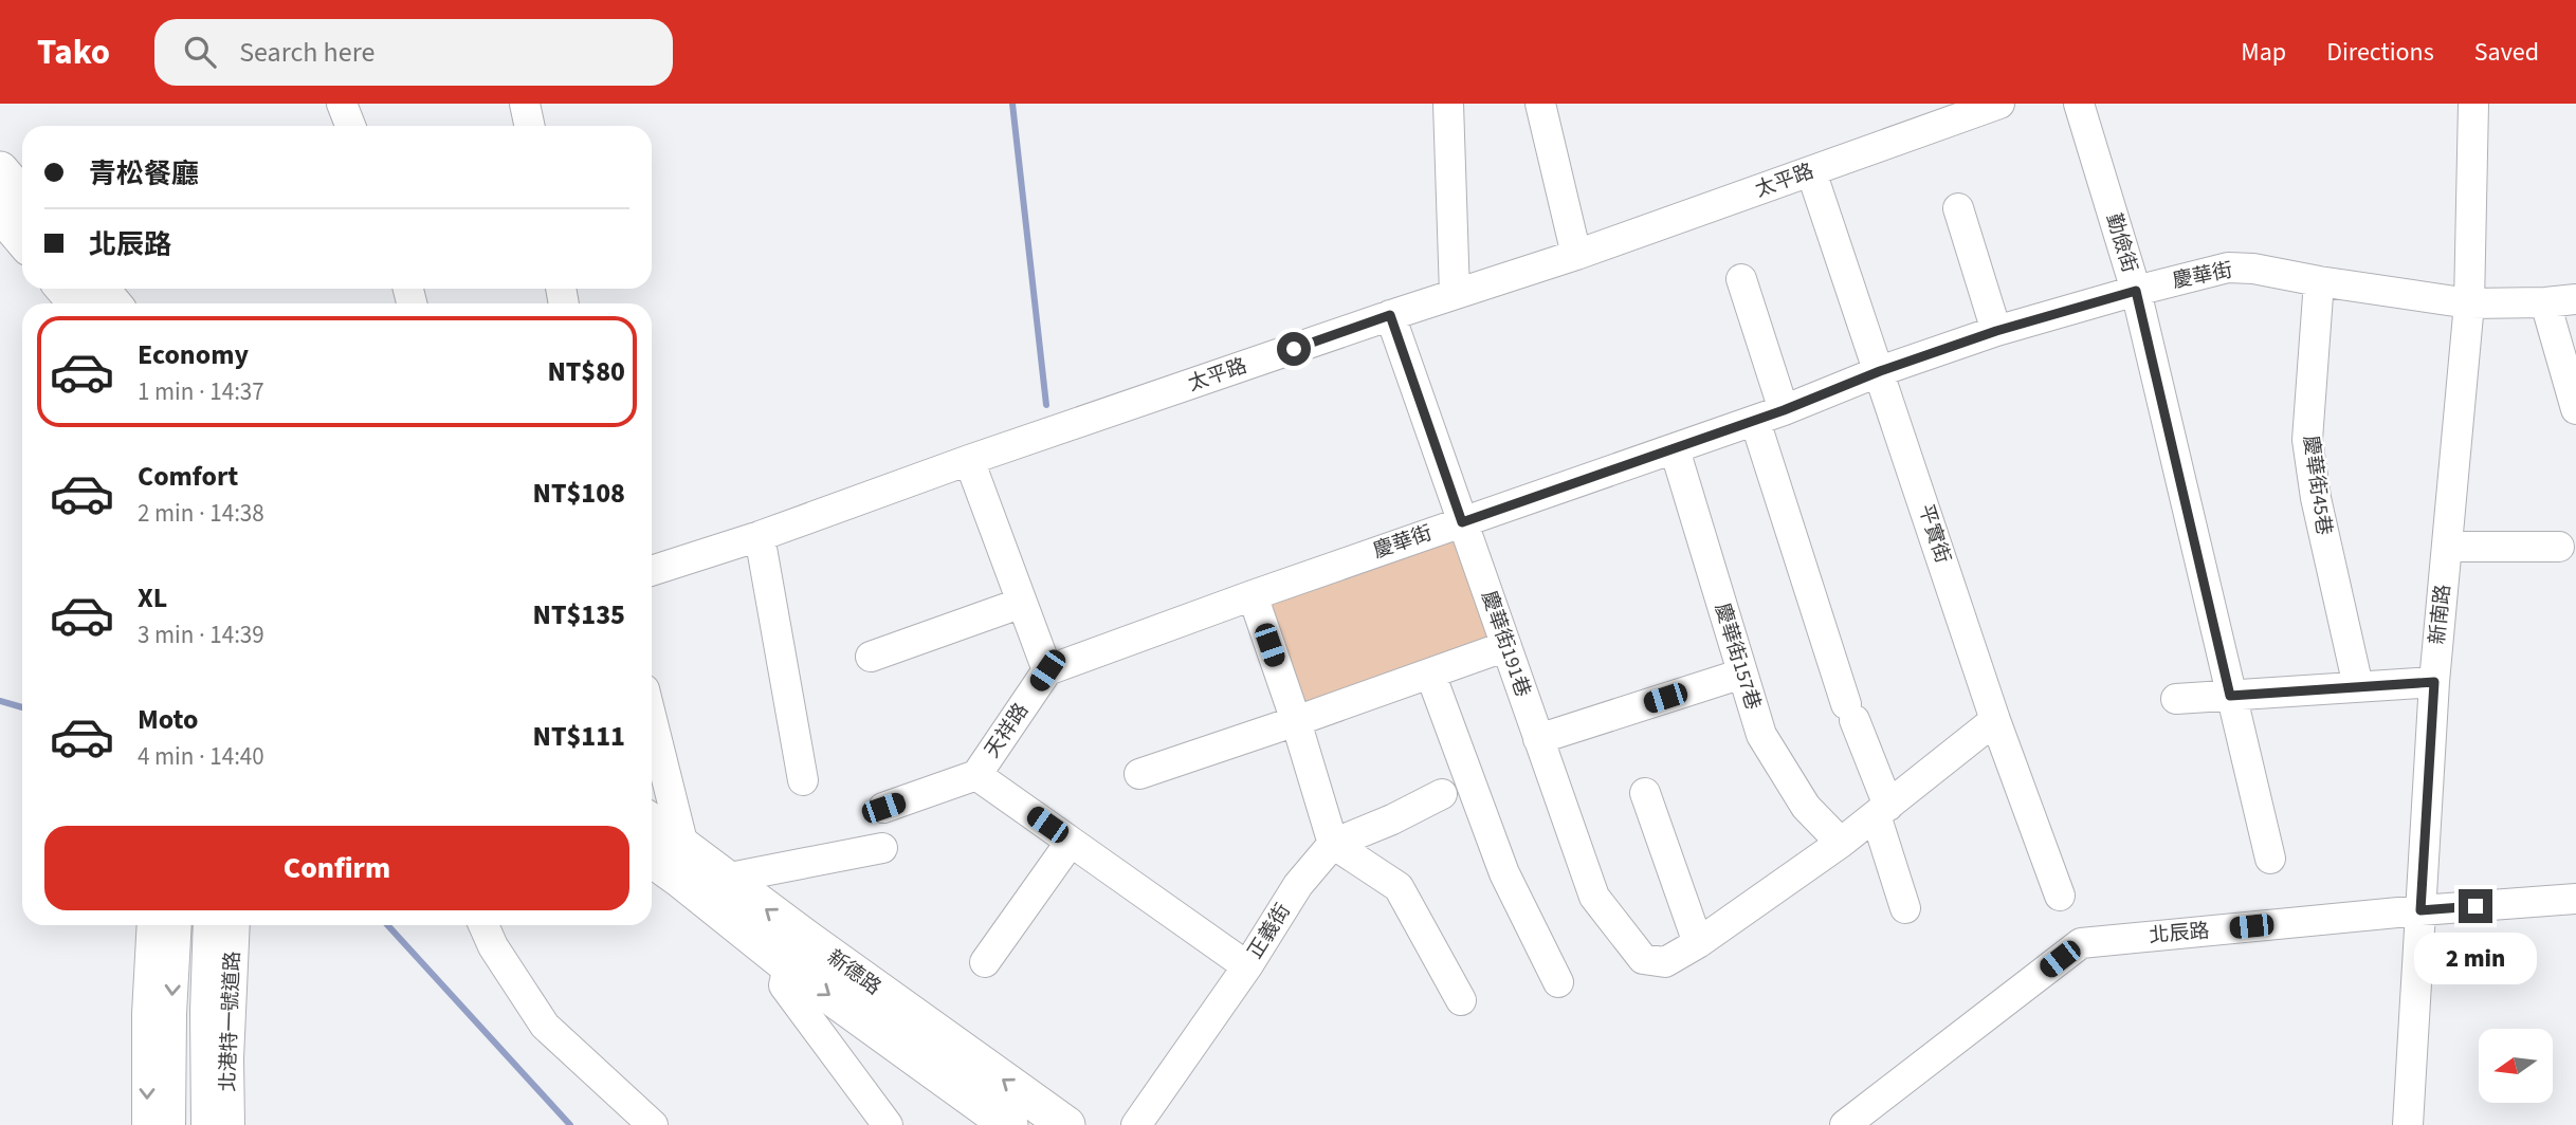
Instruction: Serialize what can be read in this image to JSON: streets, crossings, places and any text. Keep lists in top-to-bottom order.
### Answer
{
  "streets": {
    "main road": ["新德路"],
    "street": [
      "太平路",
      "勤儉街",
      "慶華街",
      "慶華街45巷",
      "平實街",
      "新南路",
      "慶華街191巷",
      "慶華街157巷",
      "天祥路",
      "正義街",
      "北辰路",
      "北港特一號道路"
    ]
  },
  "crossings": [
    ["太平路", "平實街"],
    ["太平路", "慶華街191巷"],
    ["勤儉街", "慶華街"],
    ["慶華街", "慶華街45巷"],
    ["慶華街", "平實街"],
    ["慶華街", "新南路"],
    ["慶華街", "慶華街191巷"],
    ["慶華街", "慶華街157巷"],
    ["慶華街", "天祥路"],
    ["新南路", "北辰路"],
    ["天祥路", "正義街"]
  ],
  "north": "left",
  "page": {
    "header": "Tako",
    "search": "Search here",
    "nav": ["Map", "Directions", "Saved"],
    "banner": ["青松餐廳", "北辰路"],
    "list": [
      {
        "name": "Economy",
        "note": "1 min · 14:37",
        "value": "NT$80"
      },
      {
        "name": "Comfort",
        "note": "2 min · 14:38",
        "value": "NT$108"
      },
      {
        "name": "XL",
        "note": "3 min · 14:39",
        "value": "NT$135"
      },
      {
        "name": "Moto",
        "note": "4 min · 14:40",
        "value": "NT$111"
      }
    ],
    "buttons": "Confirm",
    "bubble": "2 min"
  }
}
